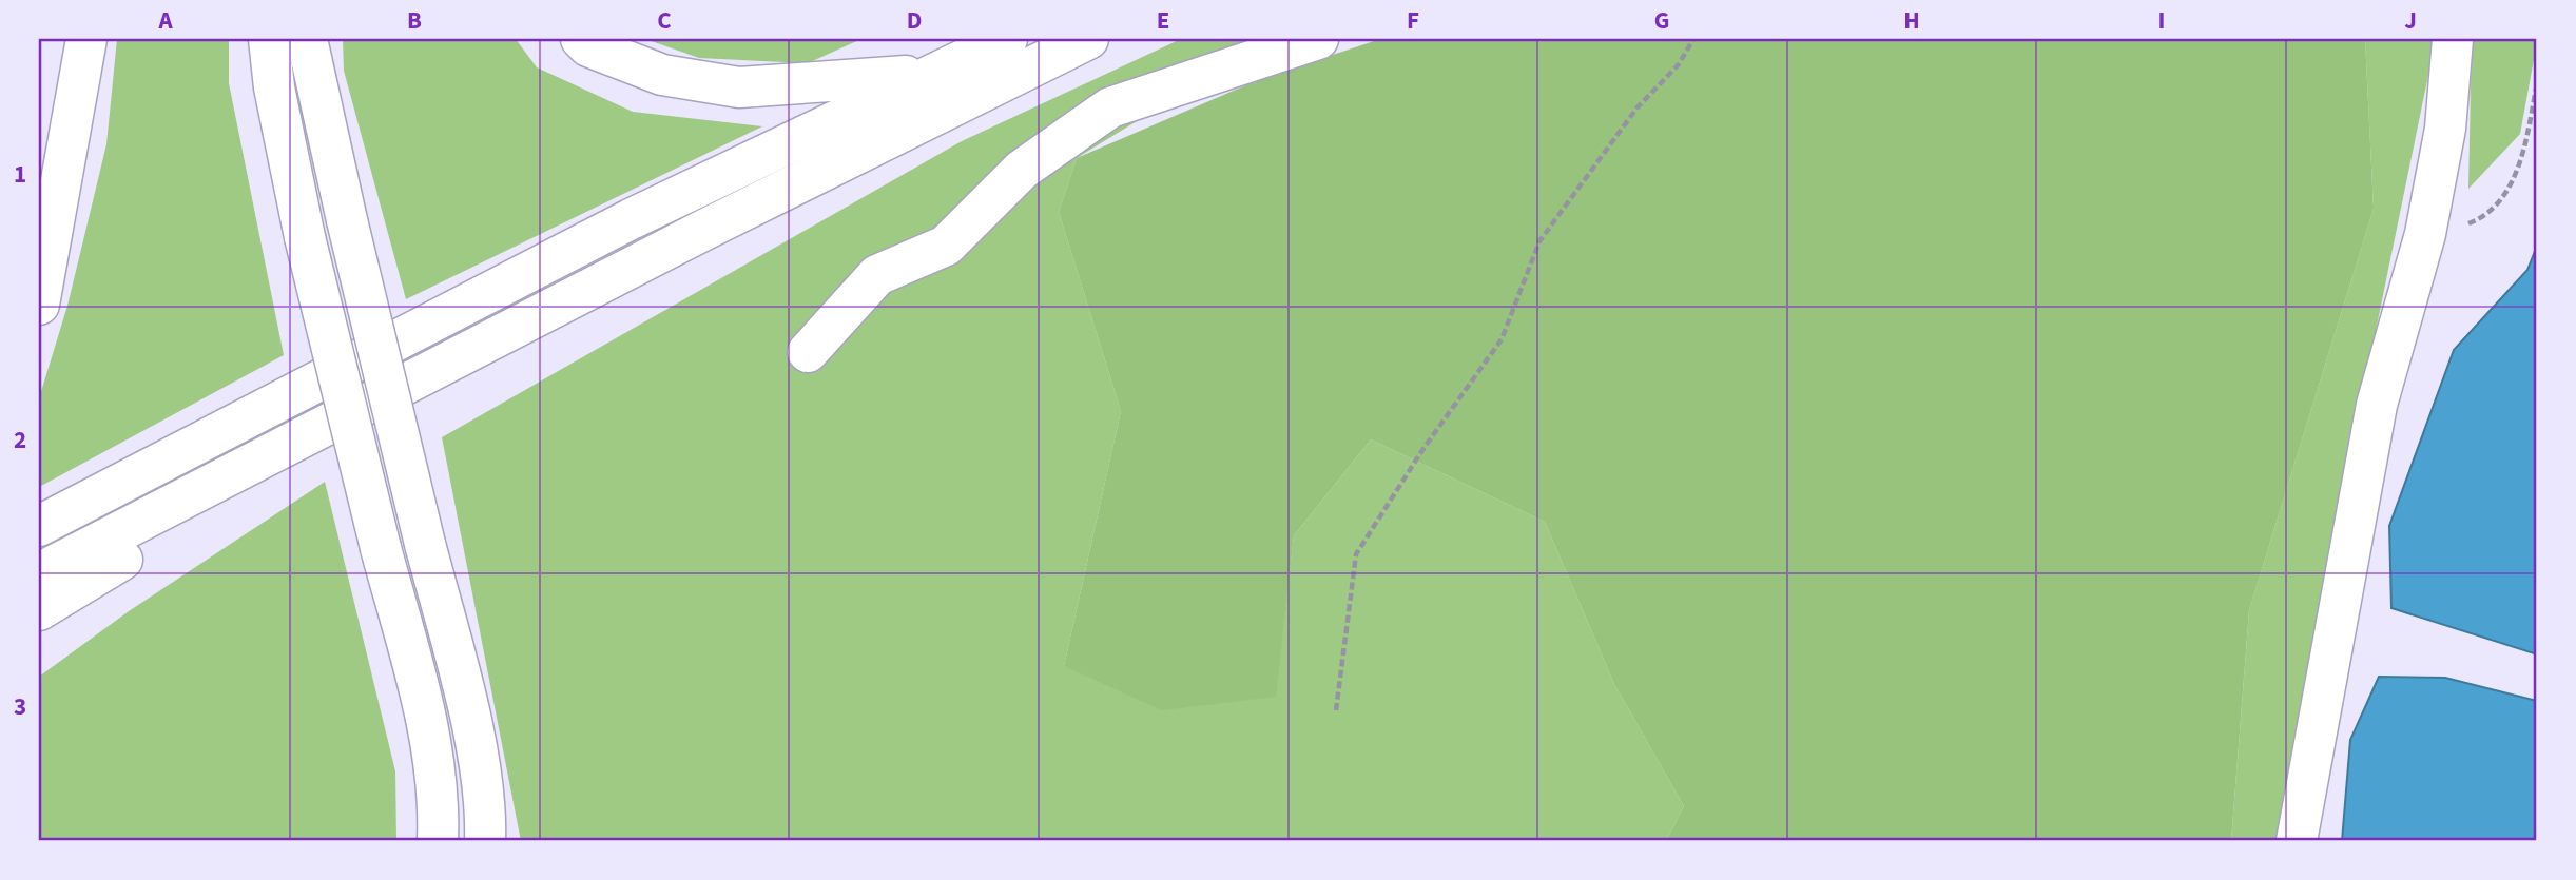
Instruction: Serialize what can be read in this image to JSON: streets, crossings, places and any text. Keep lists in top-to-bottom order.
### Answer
{
  "grid": {
    "columns": [
      "A",
      "B",
      "C",
      "D",
      "E",
      "F",
      "G",
      "H",
      "I",
      "J"
    ],
    "rows": ["1", "2", "3"]
  }
}
